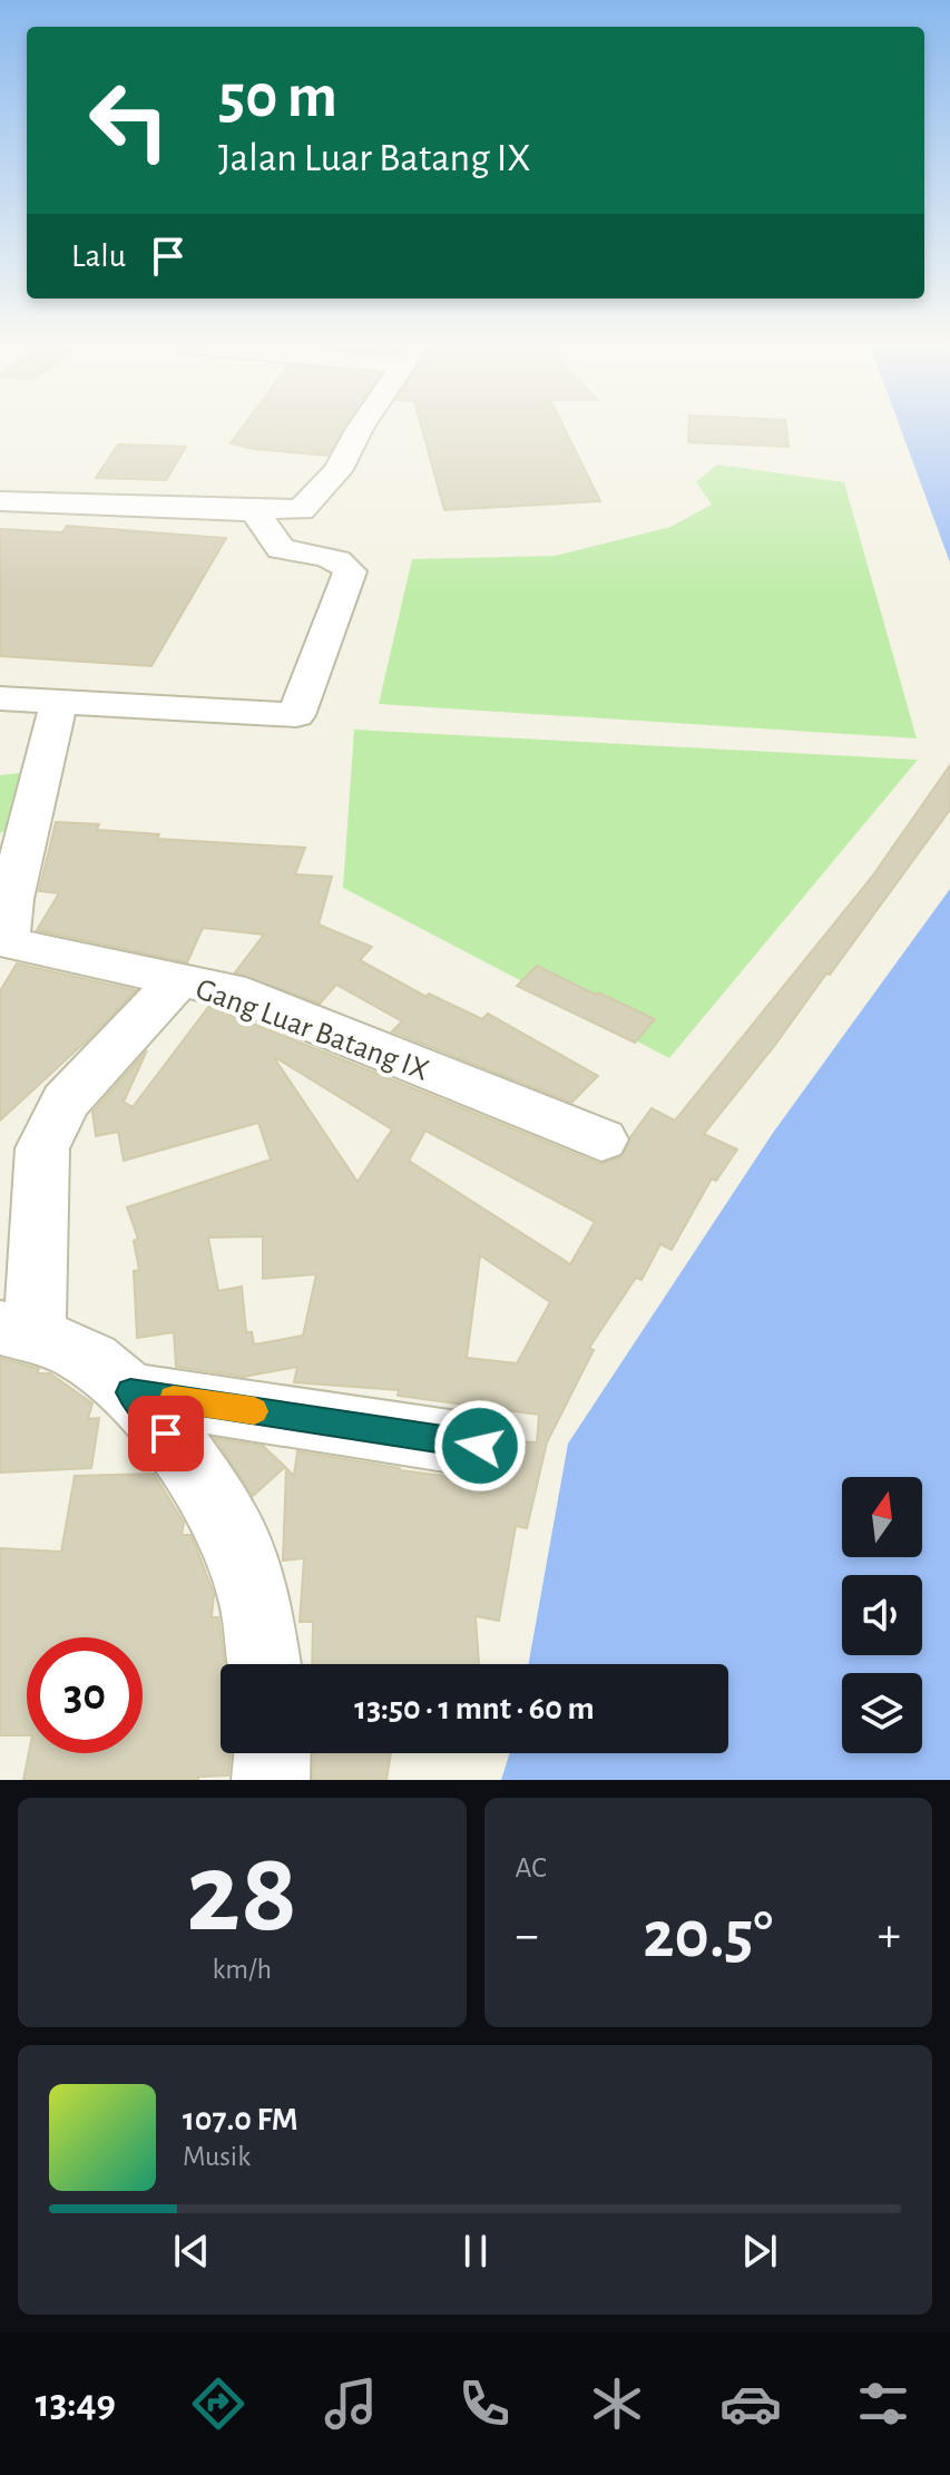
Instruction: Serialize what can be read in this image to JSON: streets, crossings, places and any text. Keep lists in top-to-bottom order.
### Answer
{
  "streets": {
    "street": ["Gang Luar Batang IX"]
  },
  "north": "top",
  "page": {
    "turn": ["50 m", "Jalan Luar Batang IX"],
    "then": "Lalu",
    "limit": "30",
    "trip": "13:50 · 1 mnt · 60 m",
    "tile": [
      ["28", "km/h"],
      "AC"
    ],
    "heat": ["−", "20.5°", "+"],
    "song": ["107.0 FM", "Musik"],
    "tabs": "13:49"
  }
}
